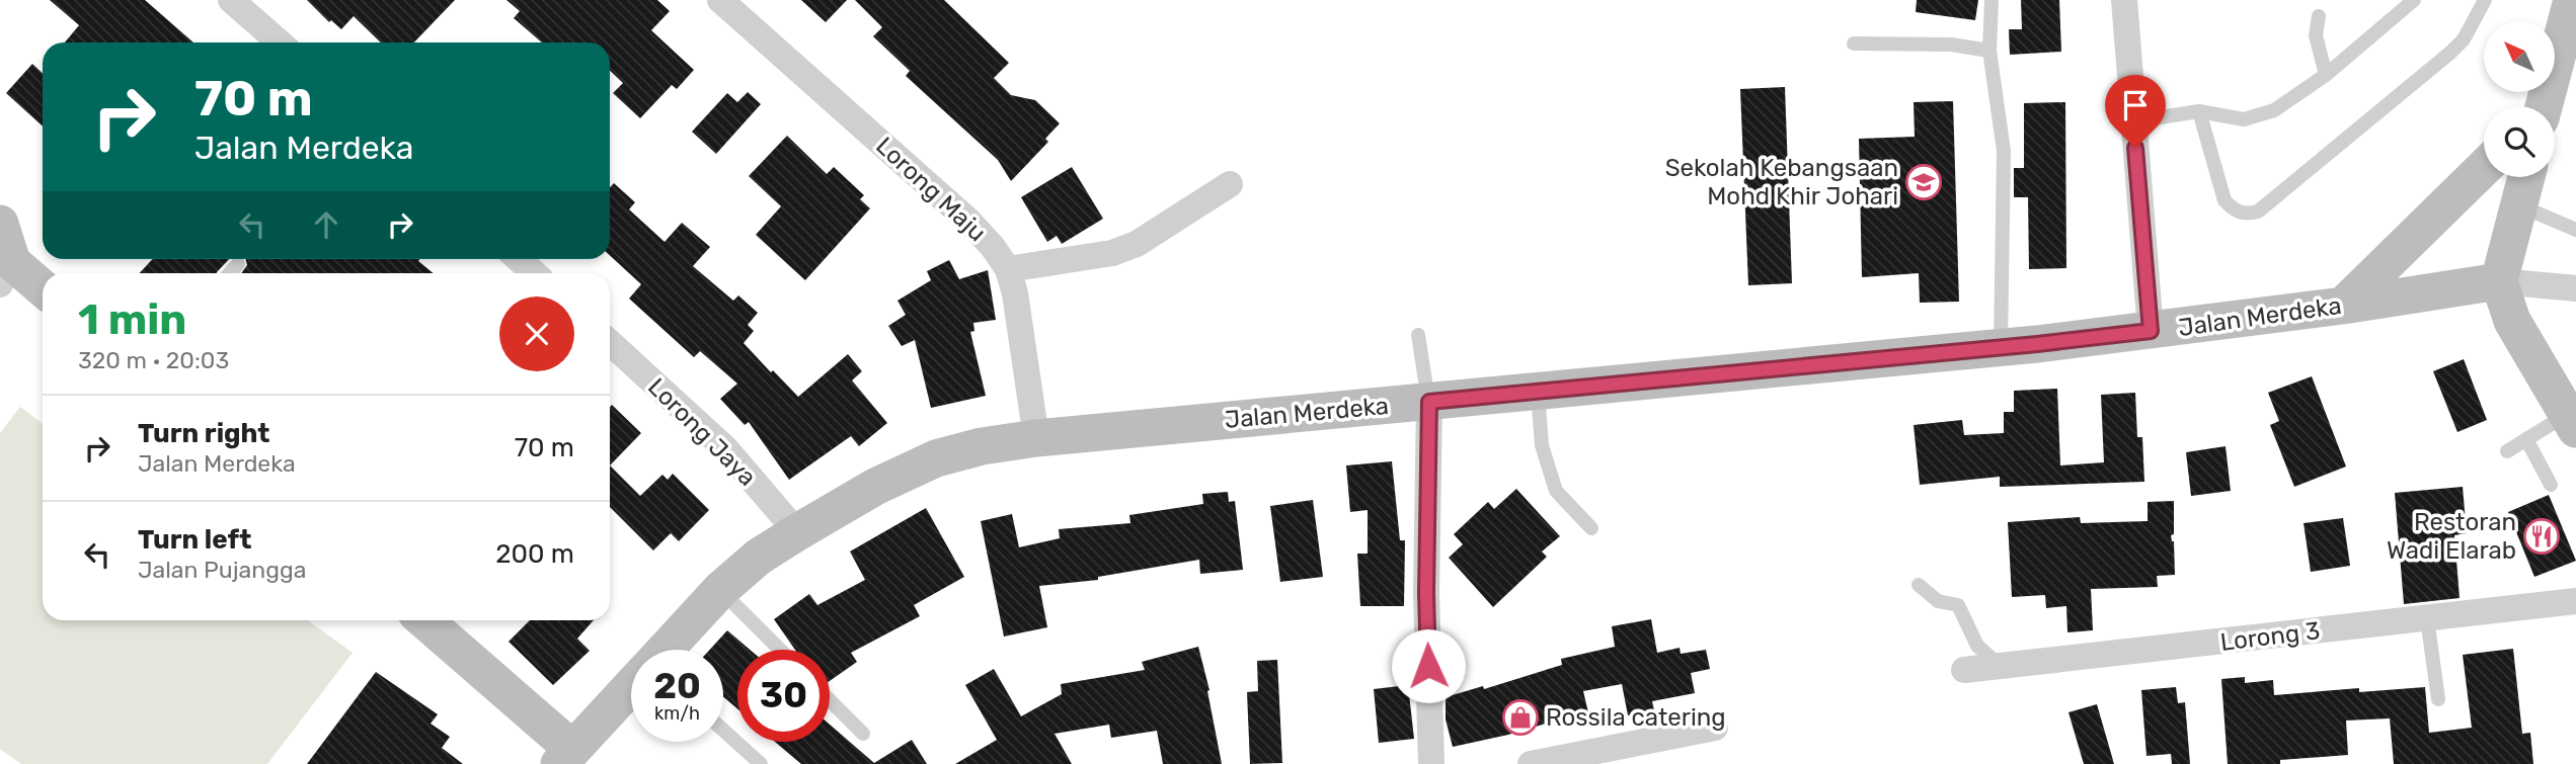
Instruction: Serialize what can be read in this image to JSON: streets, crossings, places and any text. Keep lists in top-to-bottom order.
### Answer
{
  "streets": {
    "street": [
      "Lorong Maju",
      "Jalan Merdeka",
      "Lorong Jaya",
      "Lorong 3"
    ]
  },
  "crossings": [
    ["Lorong Maju", "Jalan Merdeka"],
    ["Jalan Merdeka", "Lorong Jaya"]
  ],
  "places": {
    "school or university": ["Sekolah Kebangsaan Mohd Khir Johari"],
    "restaurant": ["Restoran Wadi Elarab"],
    "shop": ["Rossila catering"]
  },
  "north": "top left",
  "page": {
    "turn": ["70 m", "Jalan Merdeka"],
    "heading": ["1 min", "320 m · 20:03"],
    "list": [
      {
        "name": "Turn right",
        "note": "Jalan Merdeka",
        "value": "70 m"
      },
      {
        "name": "Turn left",
        "note": "Jalan Pujangga",
        "value": "200 m"
      }
    ],
    "speed": "20 km/h",
    "limit": "30"
  }
}
